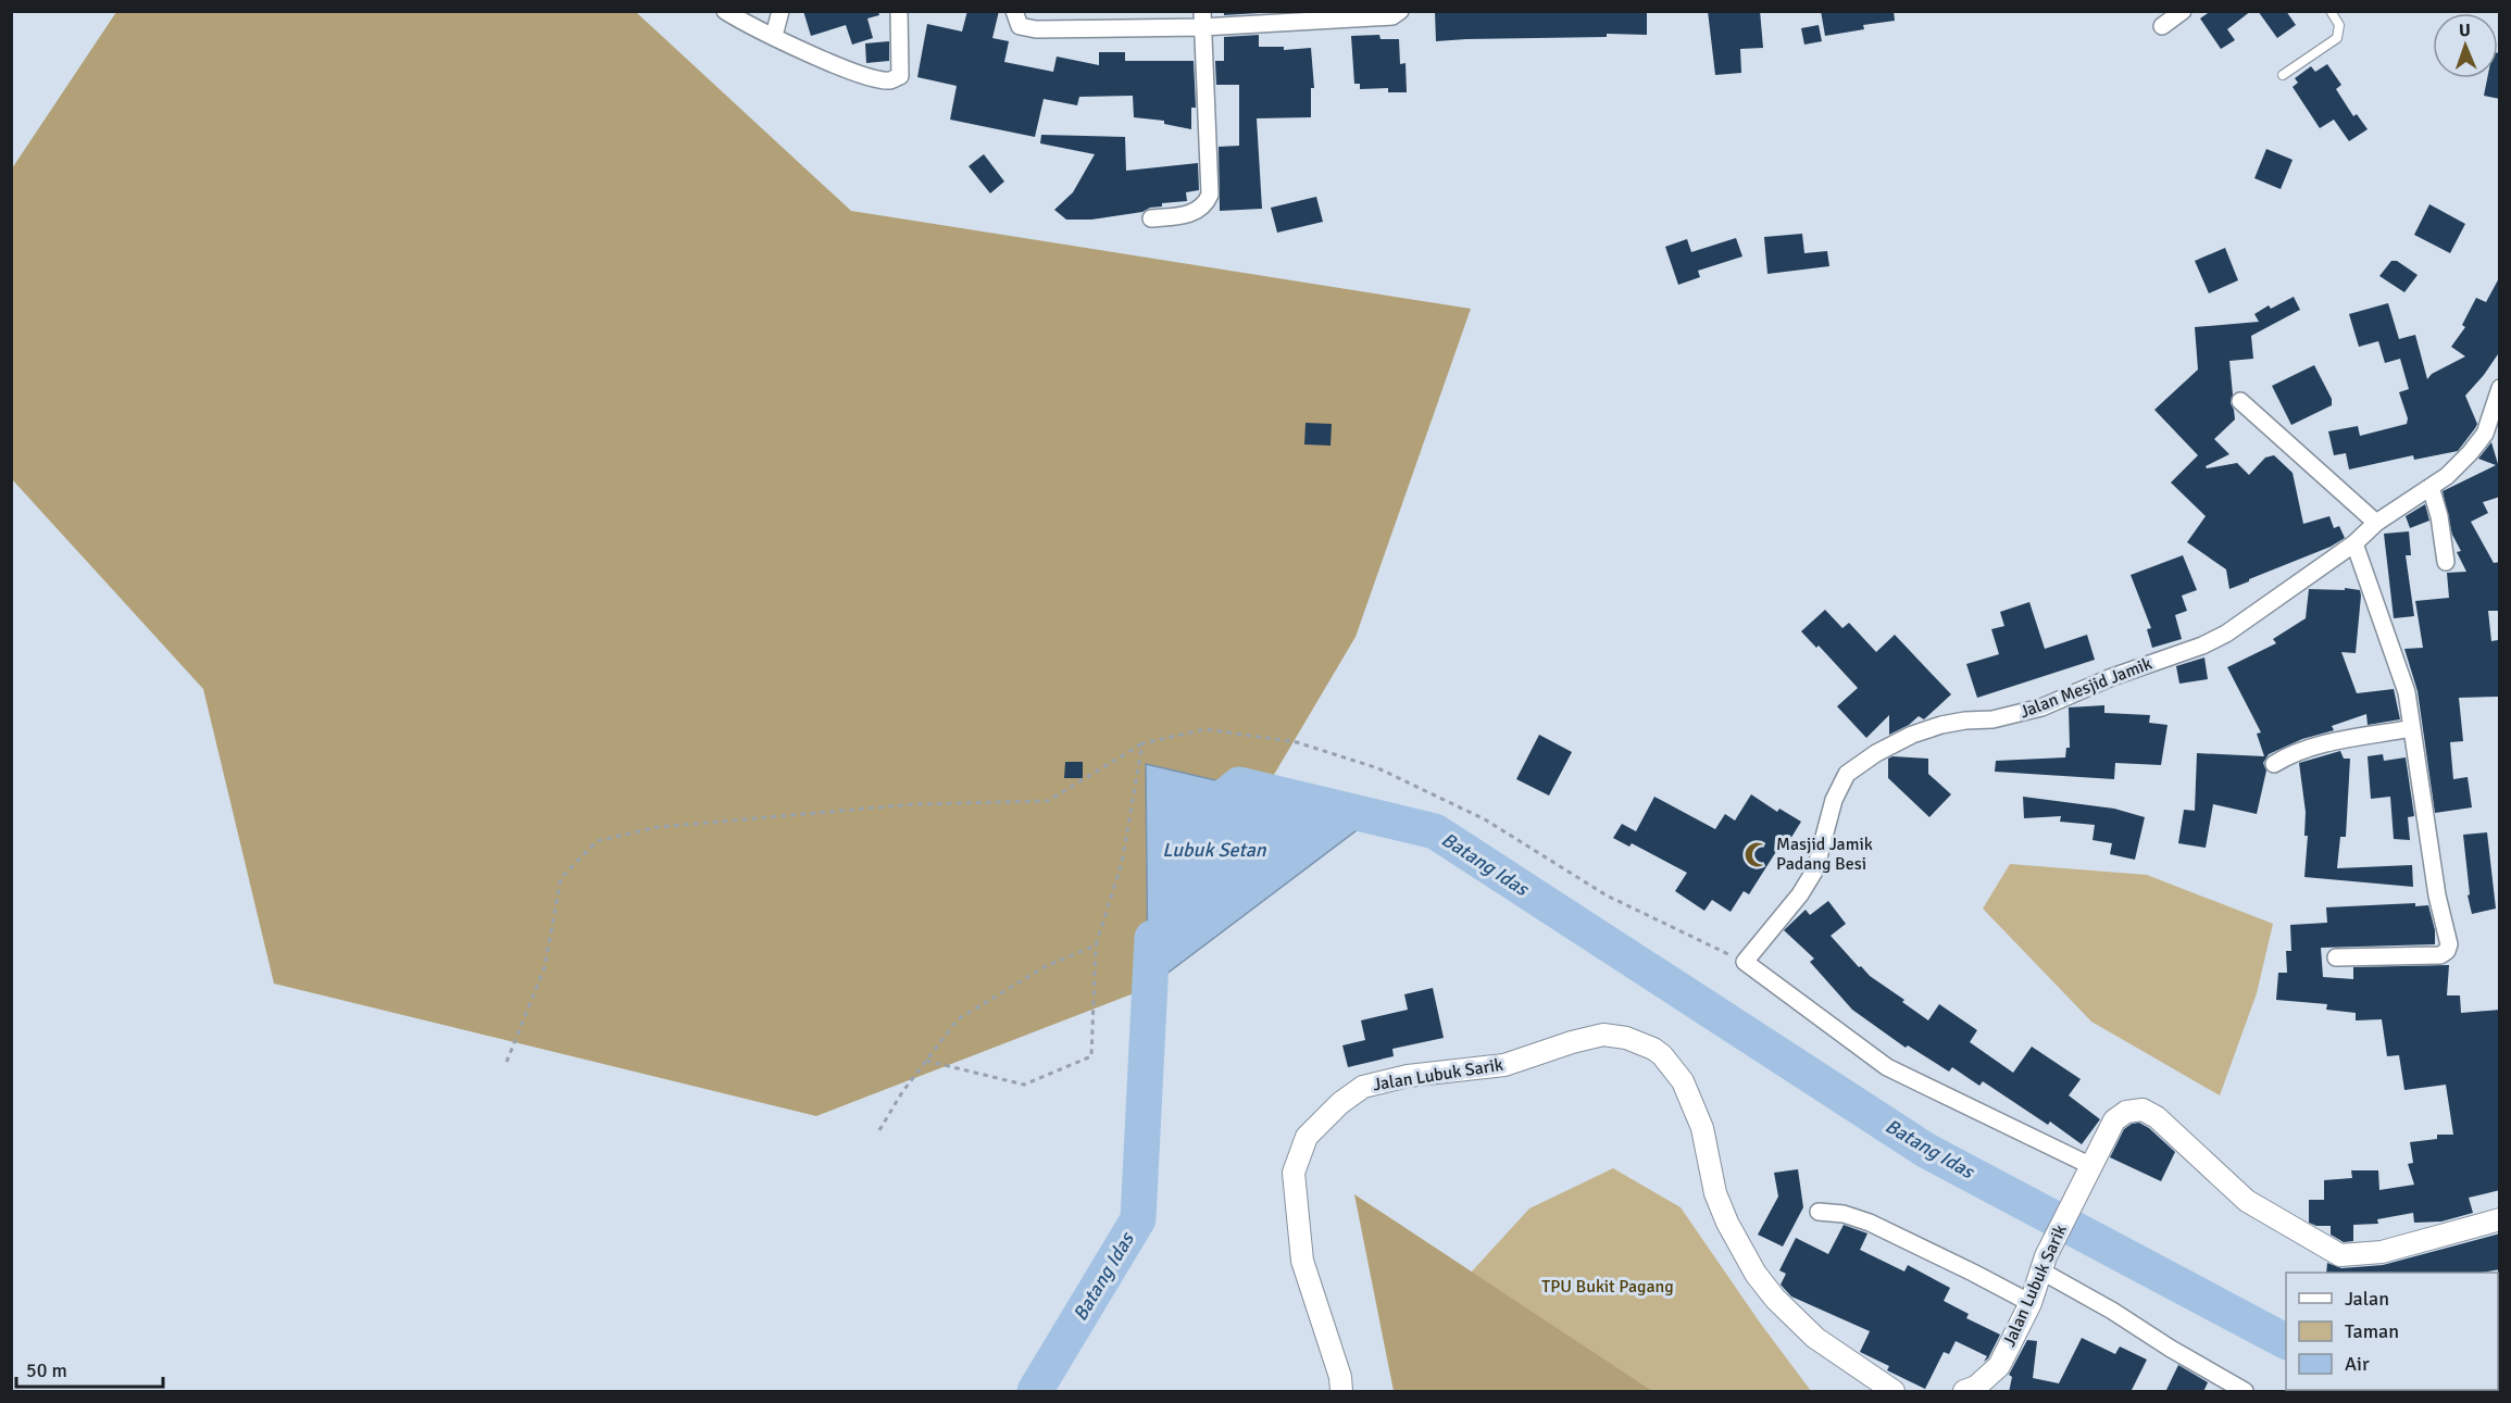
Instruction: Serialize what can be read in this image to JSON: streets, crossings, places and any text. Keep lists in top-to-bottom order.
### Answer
{
  "streets": {
    "street": ["Jalan Mesjid Jamik", "Jalan Lubuk Sarik"]
  },
  "water": ["Lubuk Setan", "Batang Idas"],
  "parks": ["TPU Bukit Pagang"],
  "places": {
    "mosque": ["Masjid Jamik Padang Besi"]
  },
  "legend": ["Jalan", "Taman", "Air"],
  "scale_bar": "50 m",
  "north": "top"
}
